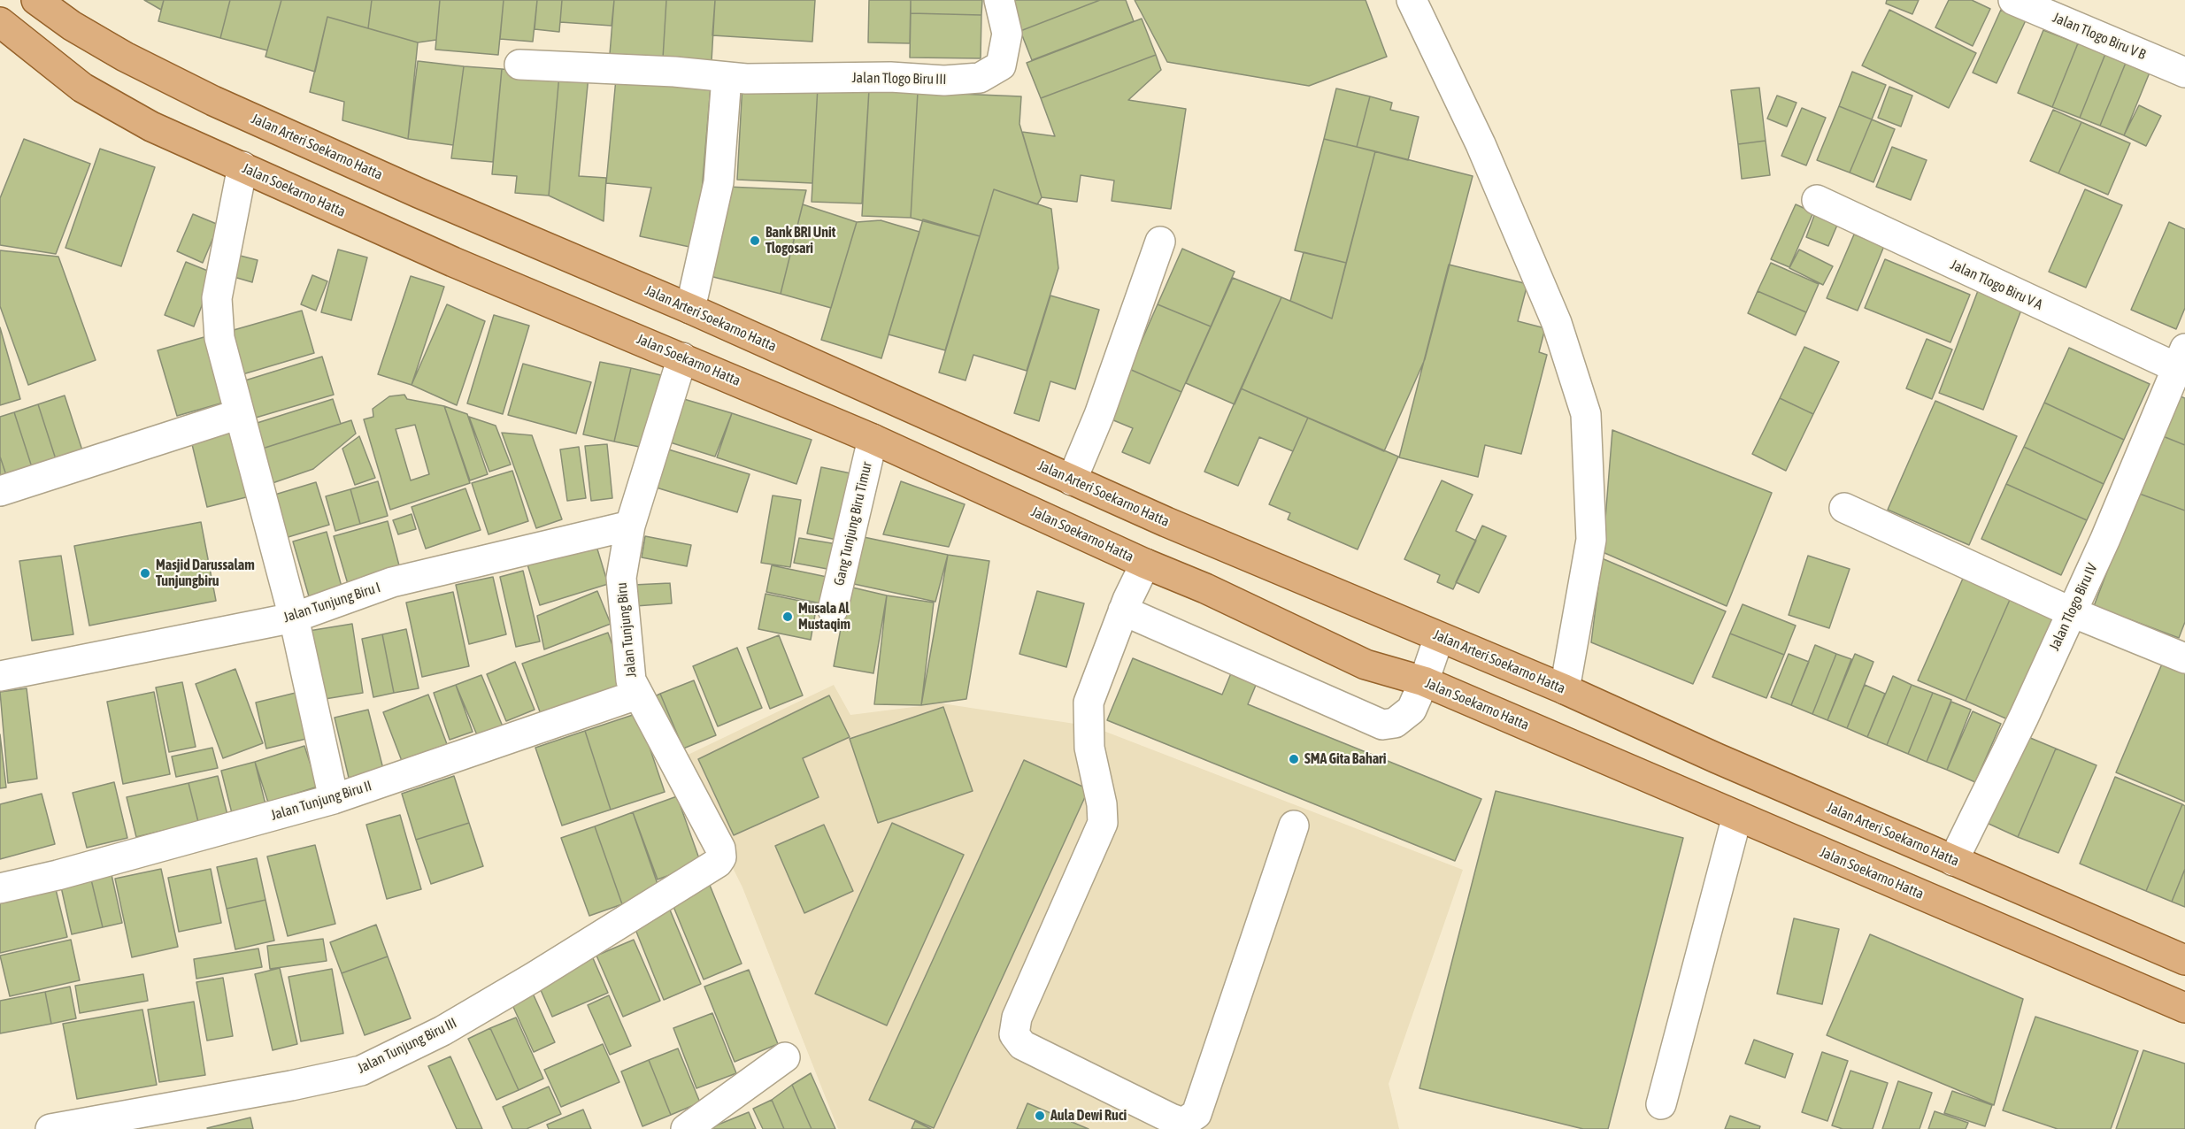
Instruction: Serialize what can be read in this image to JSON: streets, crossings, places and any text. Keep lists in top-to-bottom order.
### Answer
{
  "streets": {
    "main road": ["Jalan Arteri Soekarno Hatta", "Jalan Soekarno Hatta"],
    "street": [
      "Jalan Tlogo Biru V B",
      "Jalan Tlogo Biru III",
      "Jalan Tlogo Biru V A",
      "Gang Tunjung Biru Timur",
      "Jalan Tunjung Biru I",
      "Jalan Tlogo Biru IV",
      "Jalan Tunjung Biru",
      "Jalan Tunjung Biru II",
      "Jalan Tunjung Biru III"
    ]
  },
  "crossings": [
    ["Jalan Arteri Soekarno Hatta", "Jalan Tlogo Biru IV"],
    ["Jalan Soekarno Hatta", "Gang Tunjung Biru Timur"],
    ["Jalan Soekarno Hatta", "Jalan Tunjung Biru"],
    ["Jalan Tlogo Biru V A", "Jalan Tlogo Biru IV"],
    ["Jalan Tunjung Biru I", "Jalan Tunjung Biru"],
    ["Jalan Tunjung Biru", "Jalan Tunjung Biru II"],
    ["Jalan Tunjung Biru", "Jalan Tunjung Biru III"]
  ],
  "places": [
    "Bank BRI Unit Tlogosari",
    "Masjid Darussalam Tunjungbiru",
    "Musala Al Mustaqim",
    "SMA Gita Bahari",
    "Aula Dewi Ruci"
  ]
}
